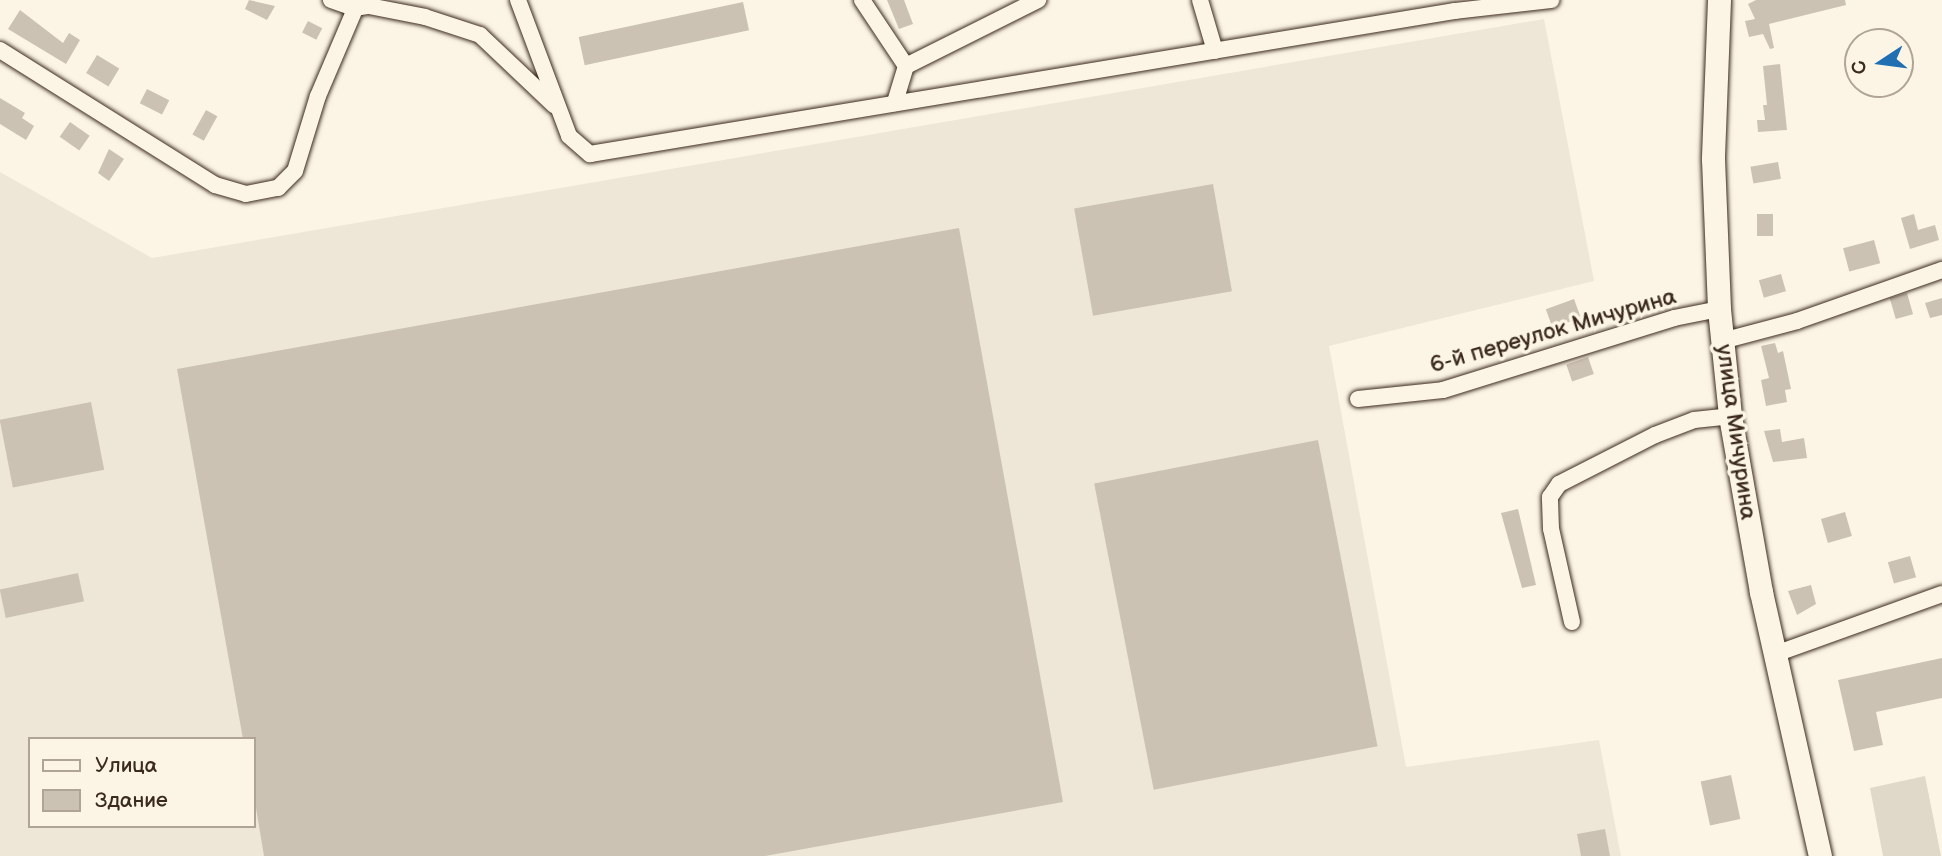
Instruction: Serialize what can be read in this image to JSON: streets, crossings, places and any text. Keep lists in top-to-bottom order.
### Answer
{
  "streets": {
    "main road": ["улица Мичурина"],
    "street": ["6-й переулок Мичурина"]
  },
  "crossings": [
    ["6-й переулок Мичурина", "улица Мичурина"]
  ],
  "legend": ["Улица", "Здание"],
  "north": "left"
}
